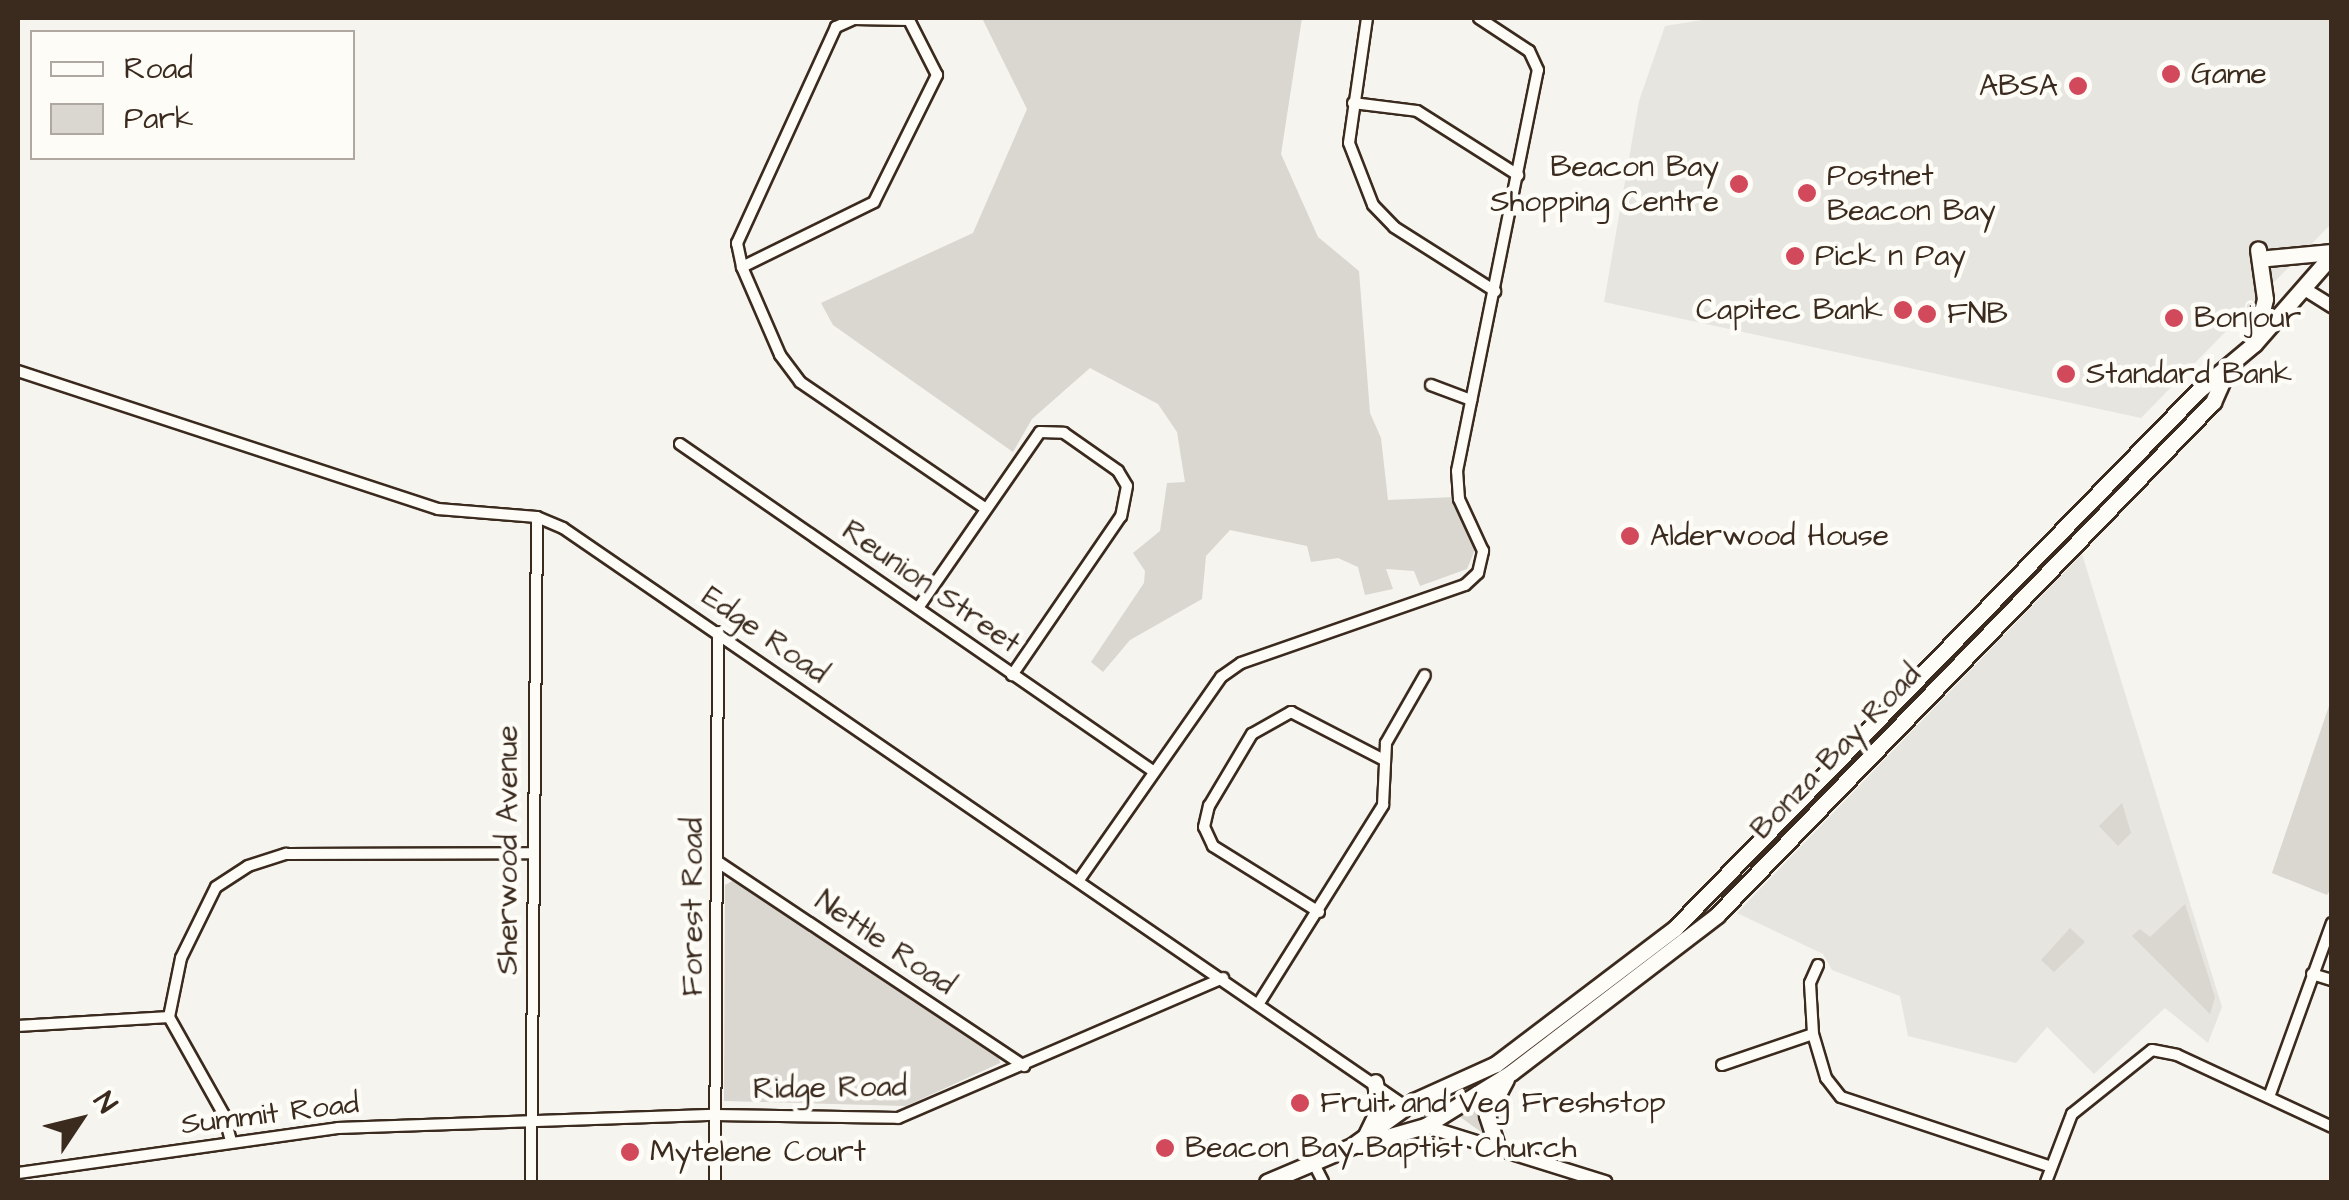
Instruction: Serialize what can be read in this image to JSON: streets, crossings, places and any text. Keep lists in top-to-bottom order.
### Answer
{
  "streets": {
    "main road": ["Bonza Bay Road"],
    "street": [
      "Reunion Street",
      "Edge Road",
      "Sherwood Avenue",
      "Forest Road",
      "Nettle Road",
      "Ridge Road",
      "Summit Road"
    ]
  },
  "crossings": [
    ["Edge Road", "Bonza Bay Road"],
    ["Edge Road", "Sherwood Avenue"],
    ["Edge Road", "Forest Road"],
    ["Edge Road", "Ridge Road"],
    ["Sherwood Avenue", "Ridge Road"],
    ["Sherwood Avenue", "Summit Road"],
    ["Forest Road", "Nettle Road"],
    ["Forest Road", "Ridge Road"],
    ["Nettle Road", "Ridge Road"],
    ["Ridge Road", "Summit Road"]
  ],
  "places": [
    "Game",
    "ABSA",
    "Beacon Bay Shopping Centre",
    "Postnet Beacon Bay",
    "Pick n Pay",
    "Capitec Bank",
    "FNB",
    "Bonjour",
    "Standard Bank",
    "Alderwood House",
    "Fruit and Veg Freshstop",
    "Beacon Bay Baptist Church",
    "Mytelene Court"
  ],
  "legend": ["Road", "Park"],
  "north": "top right"
}
